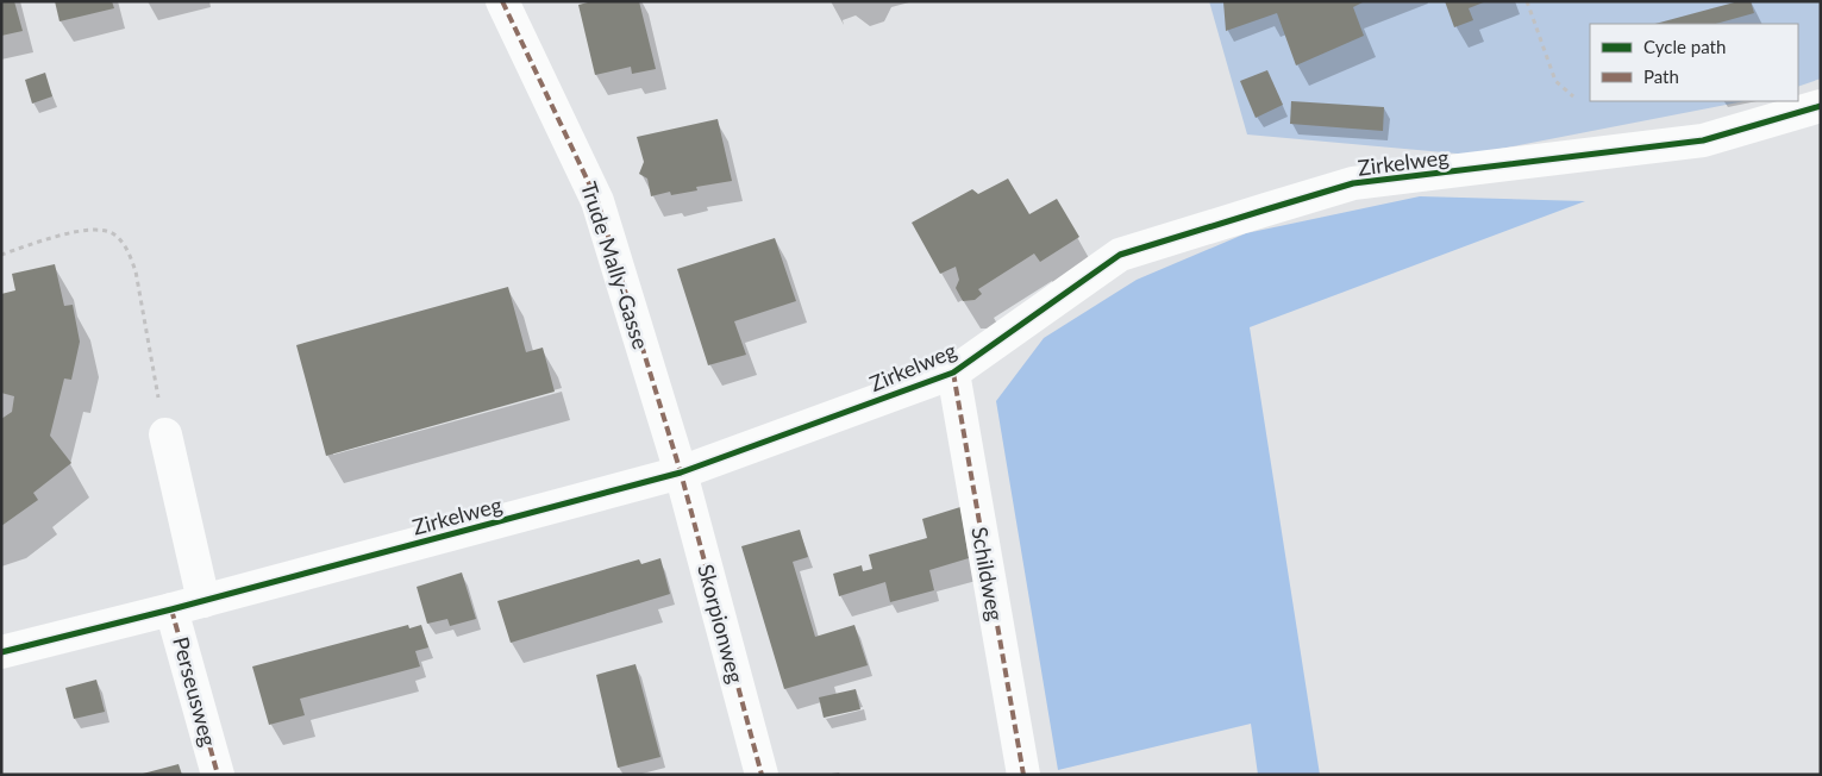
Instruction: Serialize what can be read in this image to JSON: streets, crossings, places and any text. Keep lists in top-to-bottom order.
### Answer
{
  "streets": {
    "street": [
      "Zirkelweg",
      "Trude Mally-Gasse",
      "Schildweg",
      "Skorpionweg",
      "Perseusweg"
    ]
  },
  "crossings": [
    ["Zirkelweg", "Trude Mally-Gasse"],
    ["Zirkelweg", "Schildweg"],
    ["Zirkelweg", "Skorpionweg"],
    ["Zirkelweg", "Perseusweg"],
    ["Trude Mally-Gasse", "Skorpionweg"]
  ],
  "legend": ["Cycle path", "Path"]
}
